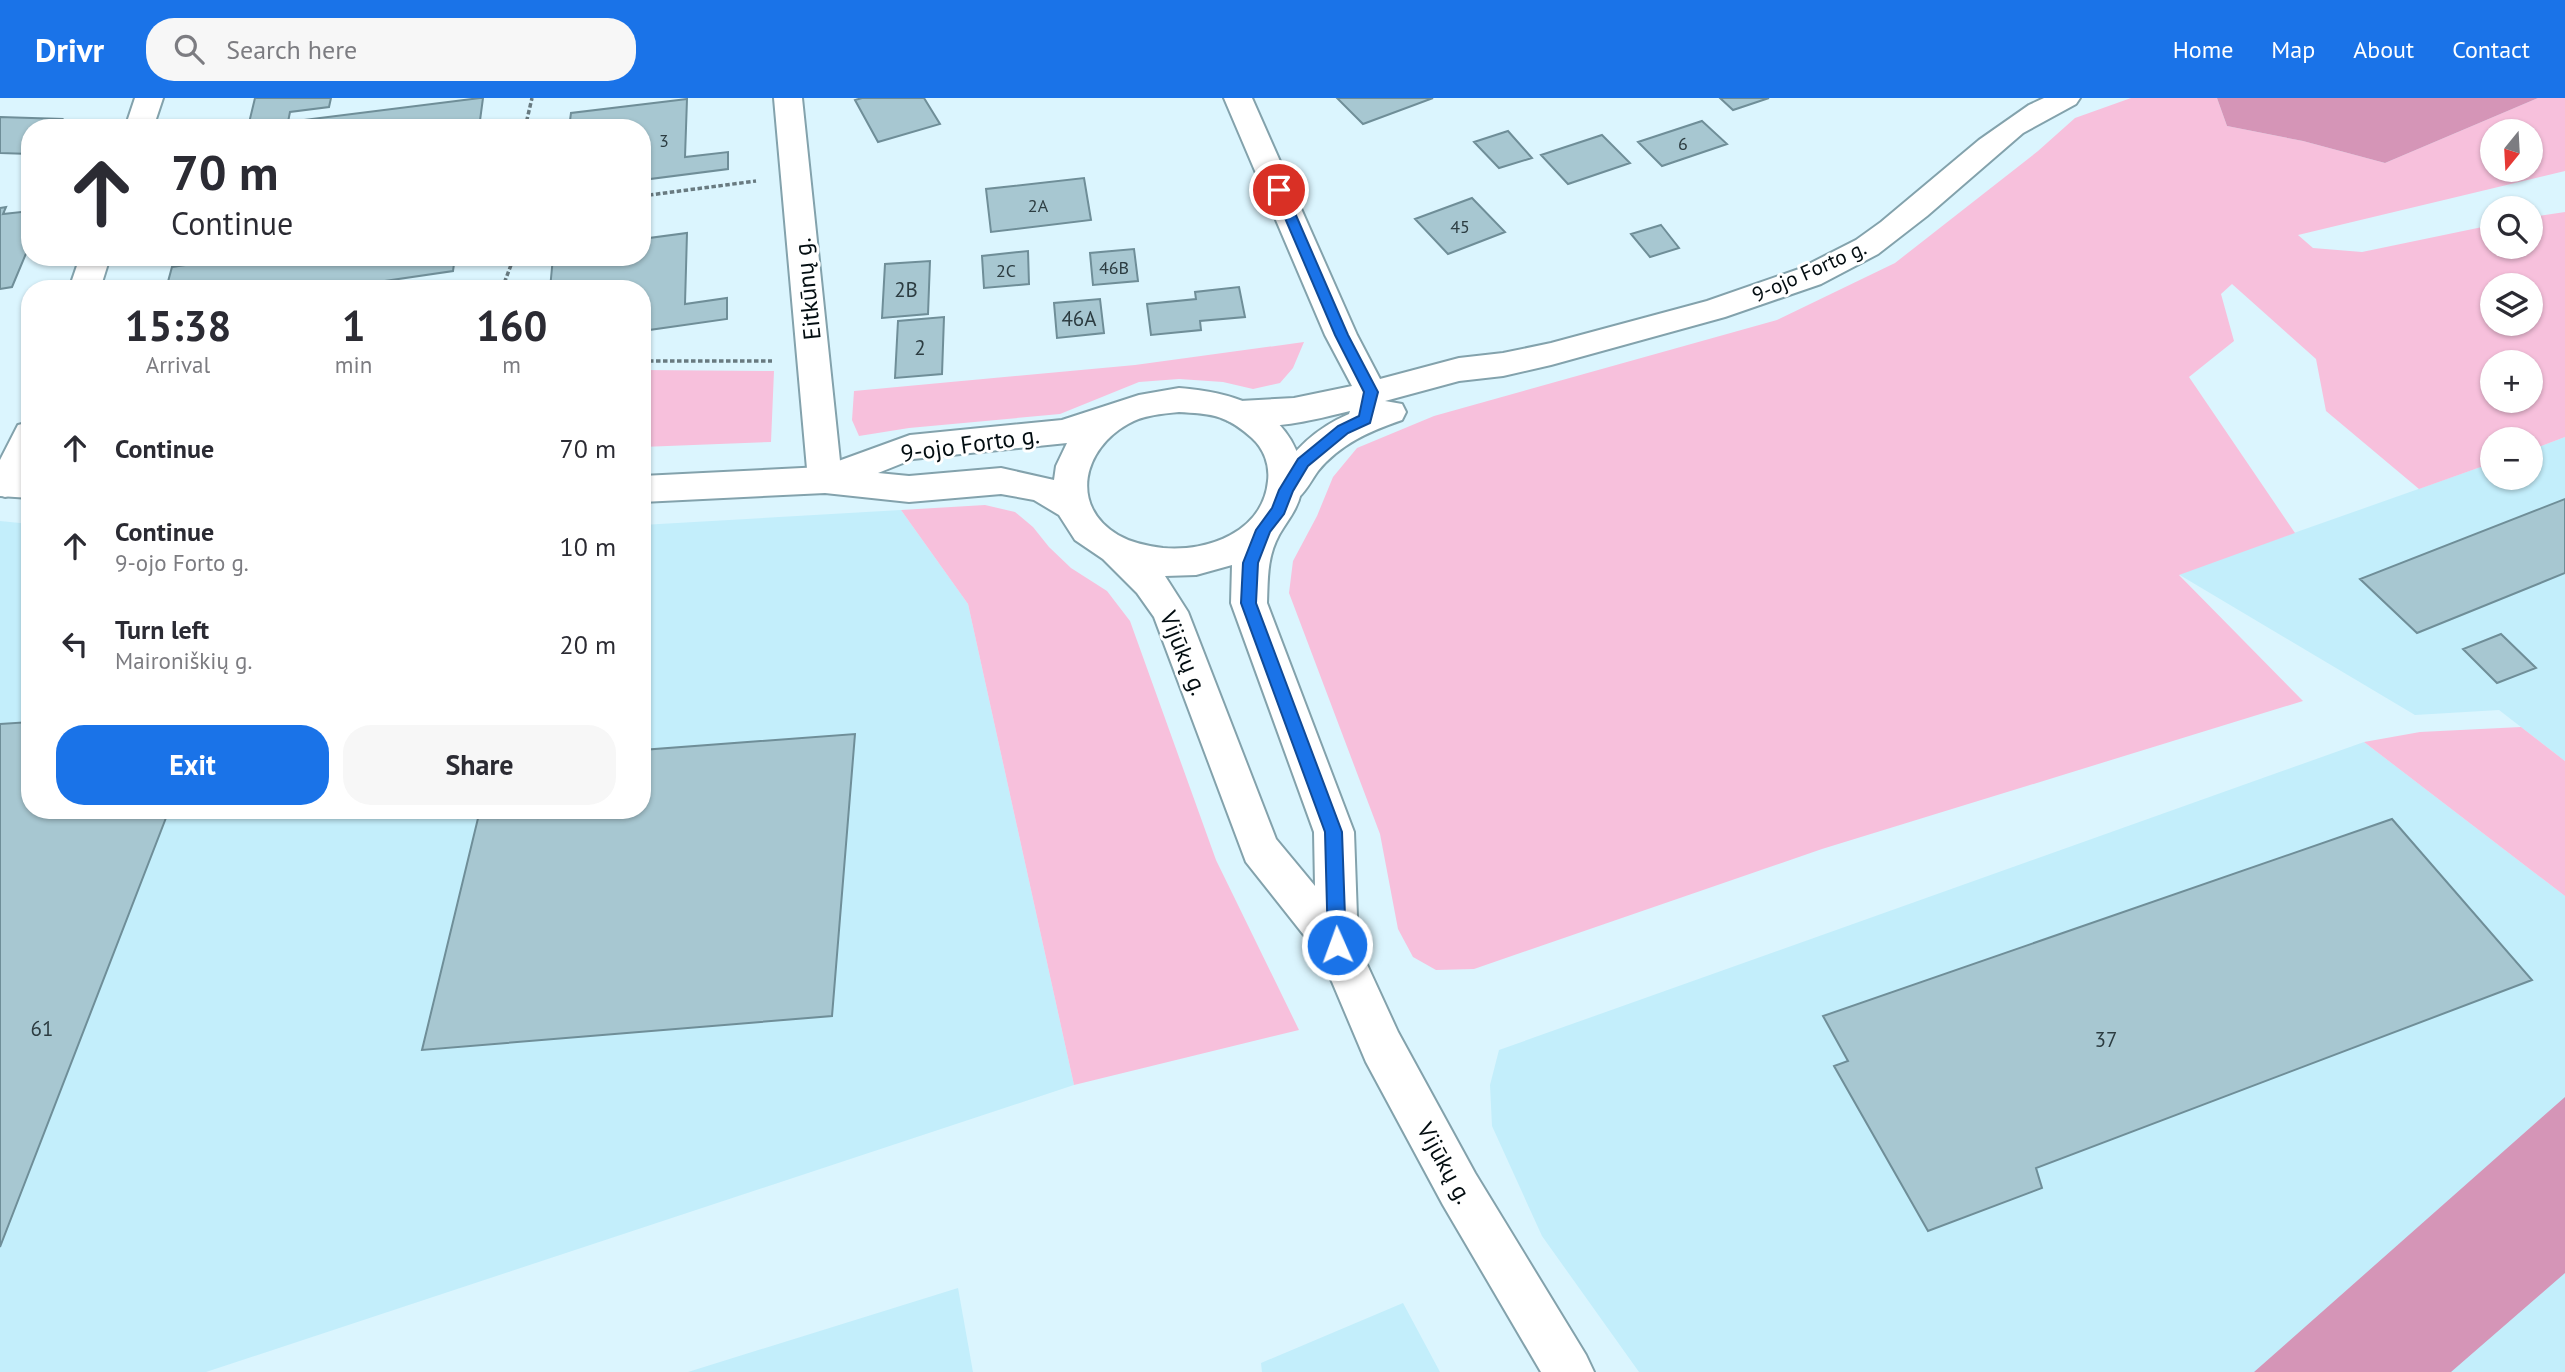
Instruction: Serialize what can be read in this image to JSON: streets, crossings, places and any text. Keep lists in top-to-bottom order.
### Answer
{
  "streets": {
    "main road": ["9-ojo Forto g.", "Eitkūnų g.", "Vijūkų g."]
  },
  "crossings": [
    ["9-ojo Forto g.", "Eitkūnų g."],
    ["9-ojo Forto g.", "Vijūkų g."]
  ],
  "house_numbers": [
    "3",
    "6",
    "2A",
    "45",
    "46B",
    "2C",
    "2B",
    "46A",
    "2",
    "61",
    "37"
  ],
  "north": "bottom",
  "page": {
    "header": "Drivr",
    "search": "Search here",
    "nav": [
      "Home",
      "Map",
      "About",
      "Contact"
    ],
    "map_buttons": ["+", "−"],
    "turn": ["70 m", "Continue"],
    "eta": [
      "15:38",
      "Arrival",
      "1",
      "min",
      "160",
      "m"
    ],
    "list": [
      {
        "name": "Continue",
        "value": "70 m"
      },
      {
        "name": "Continue",
        "note": "9-ojo Forto g.",
        "value": "10 m"
      },
      {
        "name": "Turn left",
        "note": "Maironiškių g.",
        "value": "20 m"
      }
    ],
    "buttons": ["Exit", "Share"]
  }
}
